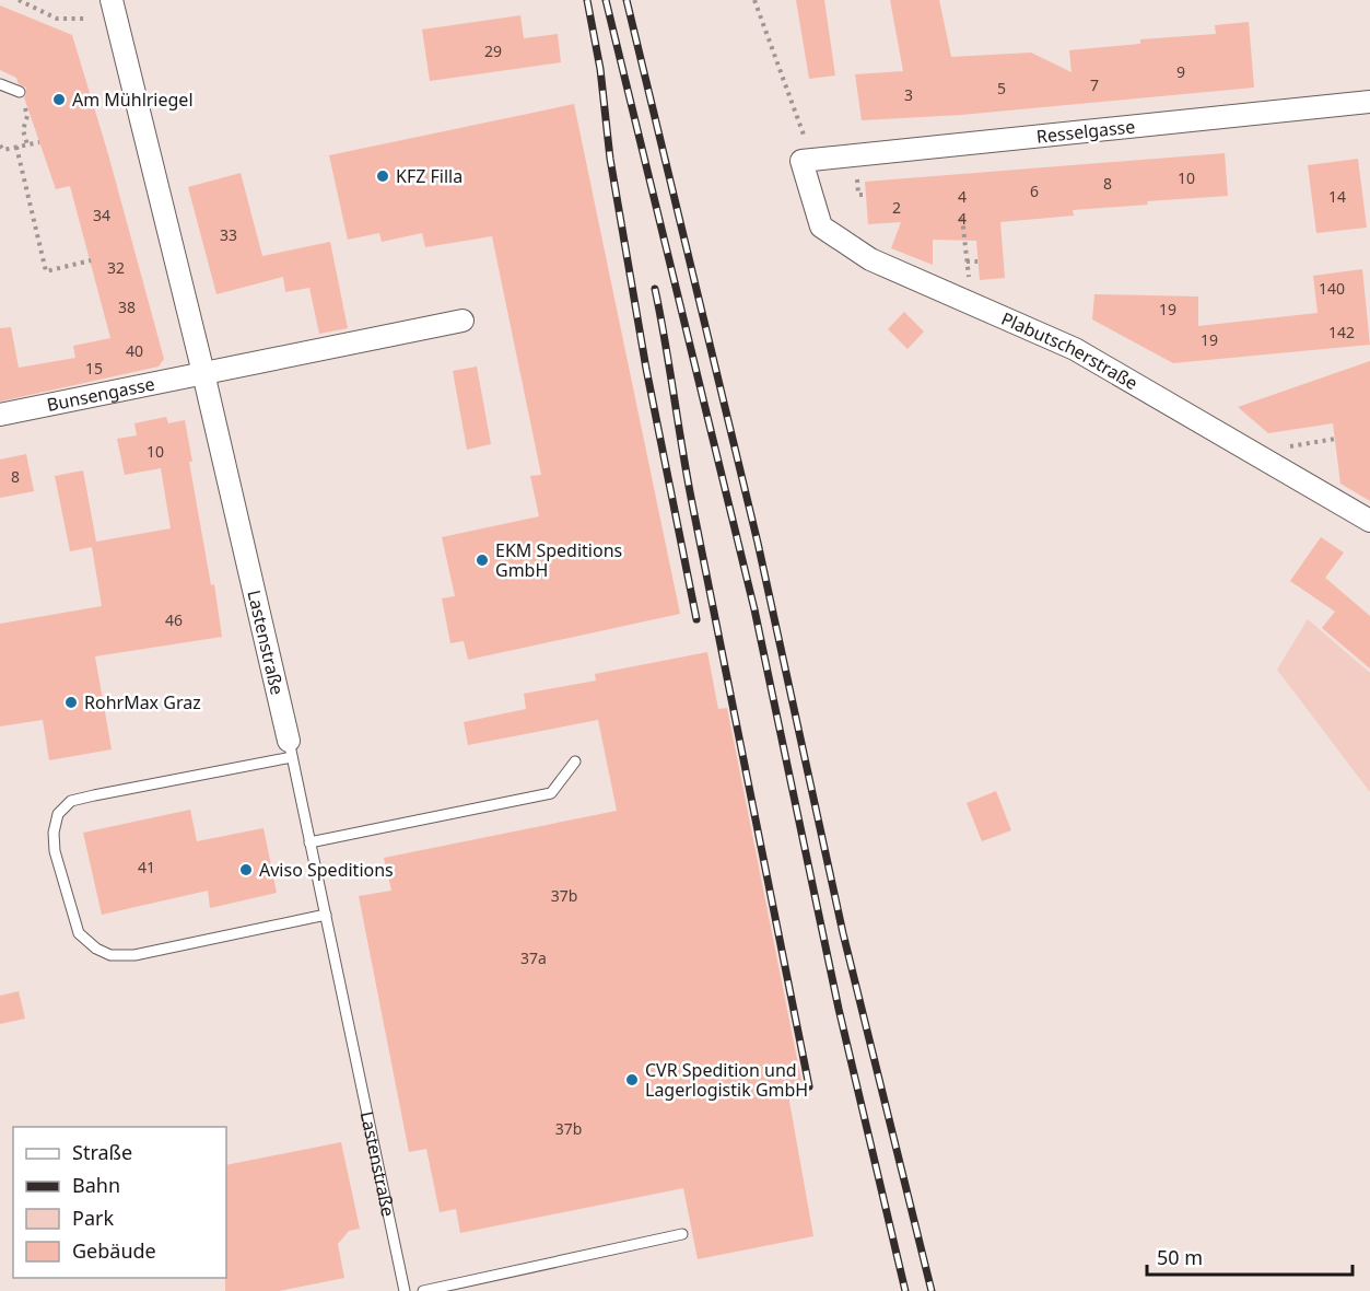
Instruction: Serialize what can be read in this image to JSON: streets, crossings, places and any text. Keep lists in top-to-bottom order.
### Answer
{
  "streets": {
    "street": [
      "Resselgasse",
      "Plabutscherstraße",
      "Bunsengasse",
      "Lastenstraße"
    ]
  },
  "crossings": [
    ["Resselgasse", "Plabutscherstraße"],
    ["Bunsengasse", "Lastenstraße"]
  ],
  "places": [
    "Am Mühlriegel",
    "KFZ Filla",
    "EKM Speditions GmbH",
    "RohrMax Graz",
    "Aviso Speditions",
    "CVR Spedition und Lagerlogistik GmbH"
  ],
  "house_numbers": [
    "29",
    "9",
    "7",
    "5",
    "3",
    "10",
    "8",
    "6",
    "4",
    "14",
    "2",
    "34",
    "4",
    "33",
    "32",
    "140",
    "38",
    "19",
    "142",
    "19",
    "40",
    "15",
    "10",
    "8",
    "46",
    "41",
    "37b",
    "37a",
    "37b"
  ],
  "legend": [
    "Straße",
    "Bahn",
    "Park",
    "Gebäude"
  ],
  "scale_bar": "50 m"
}
